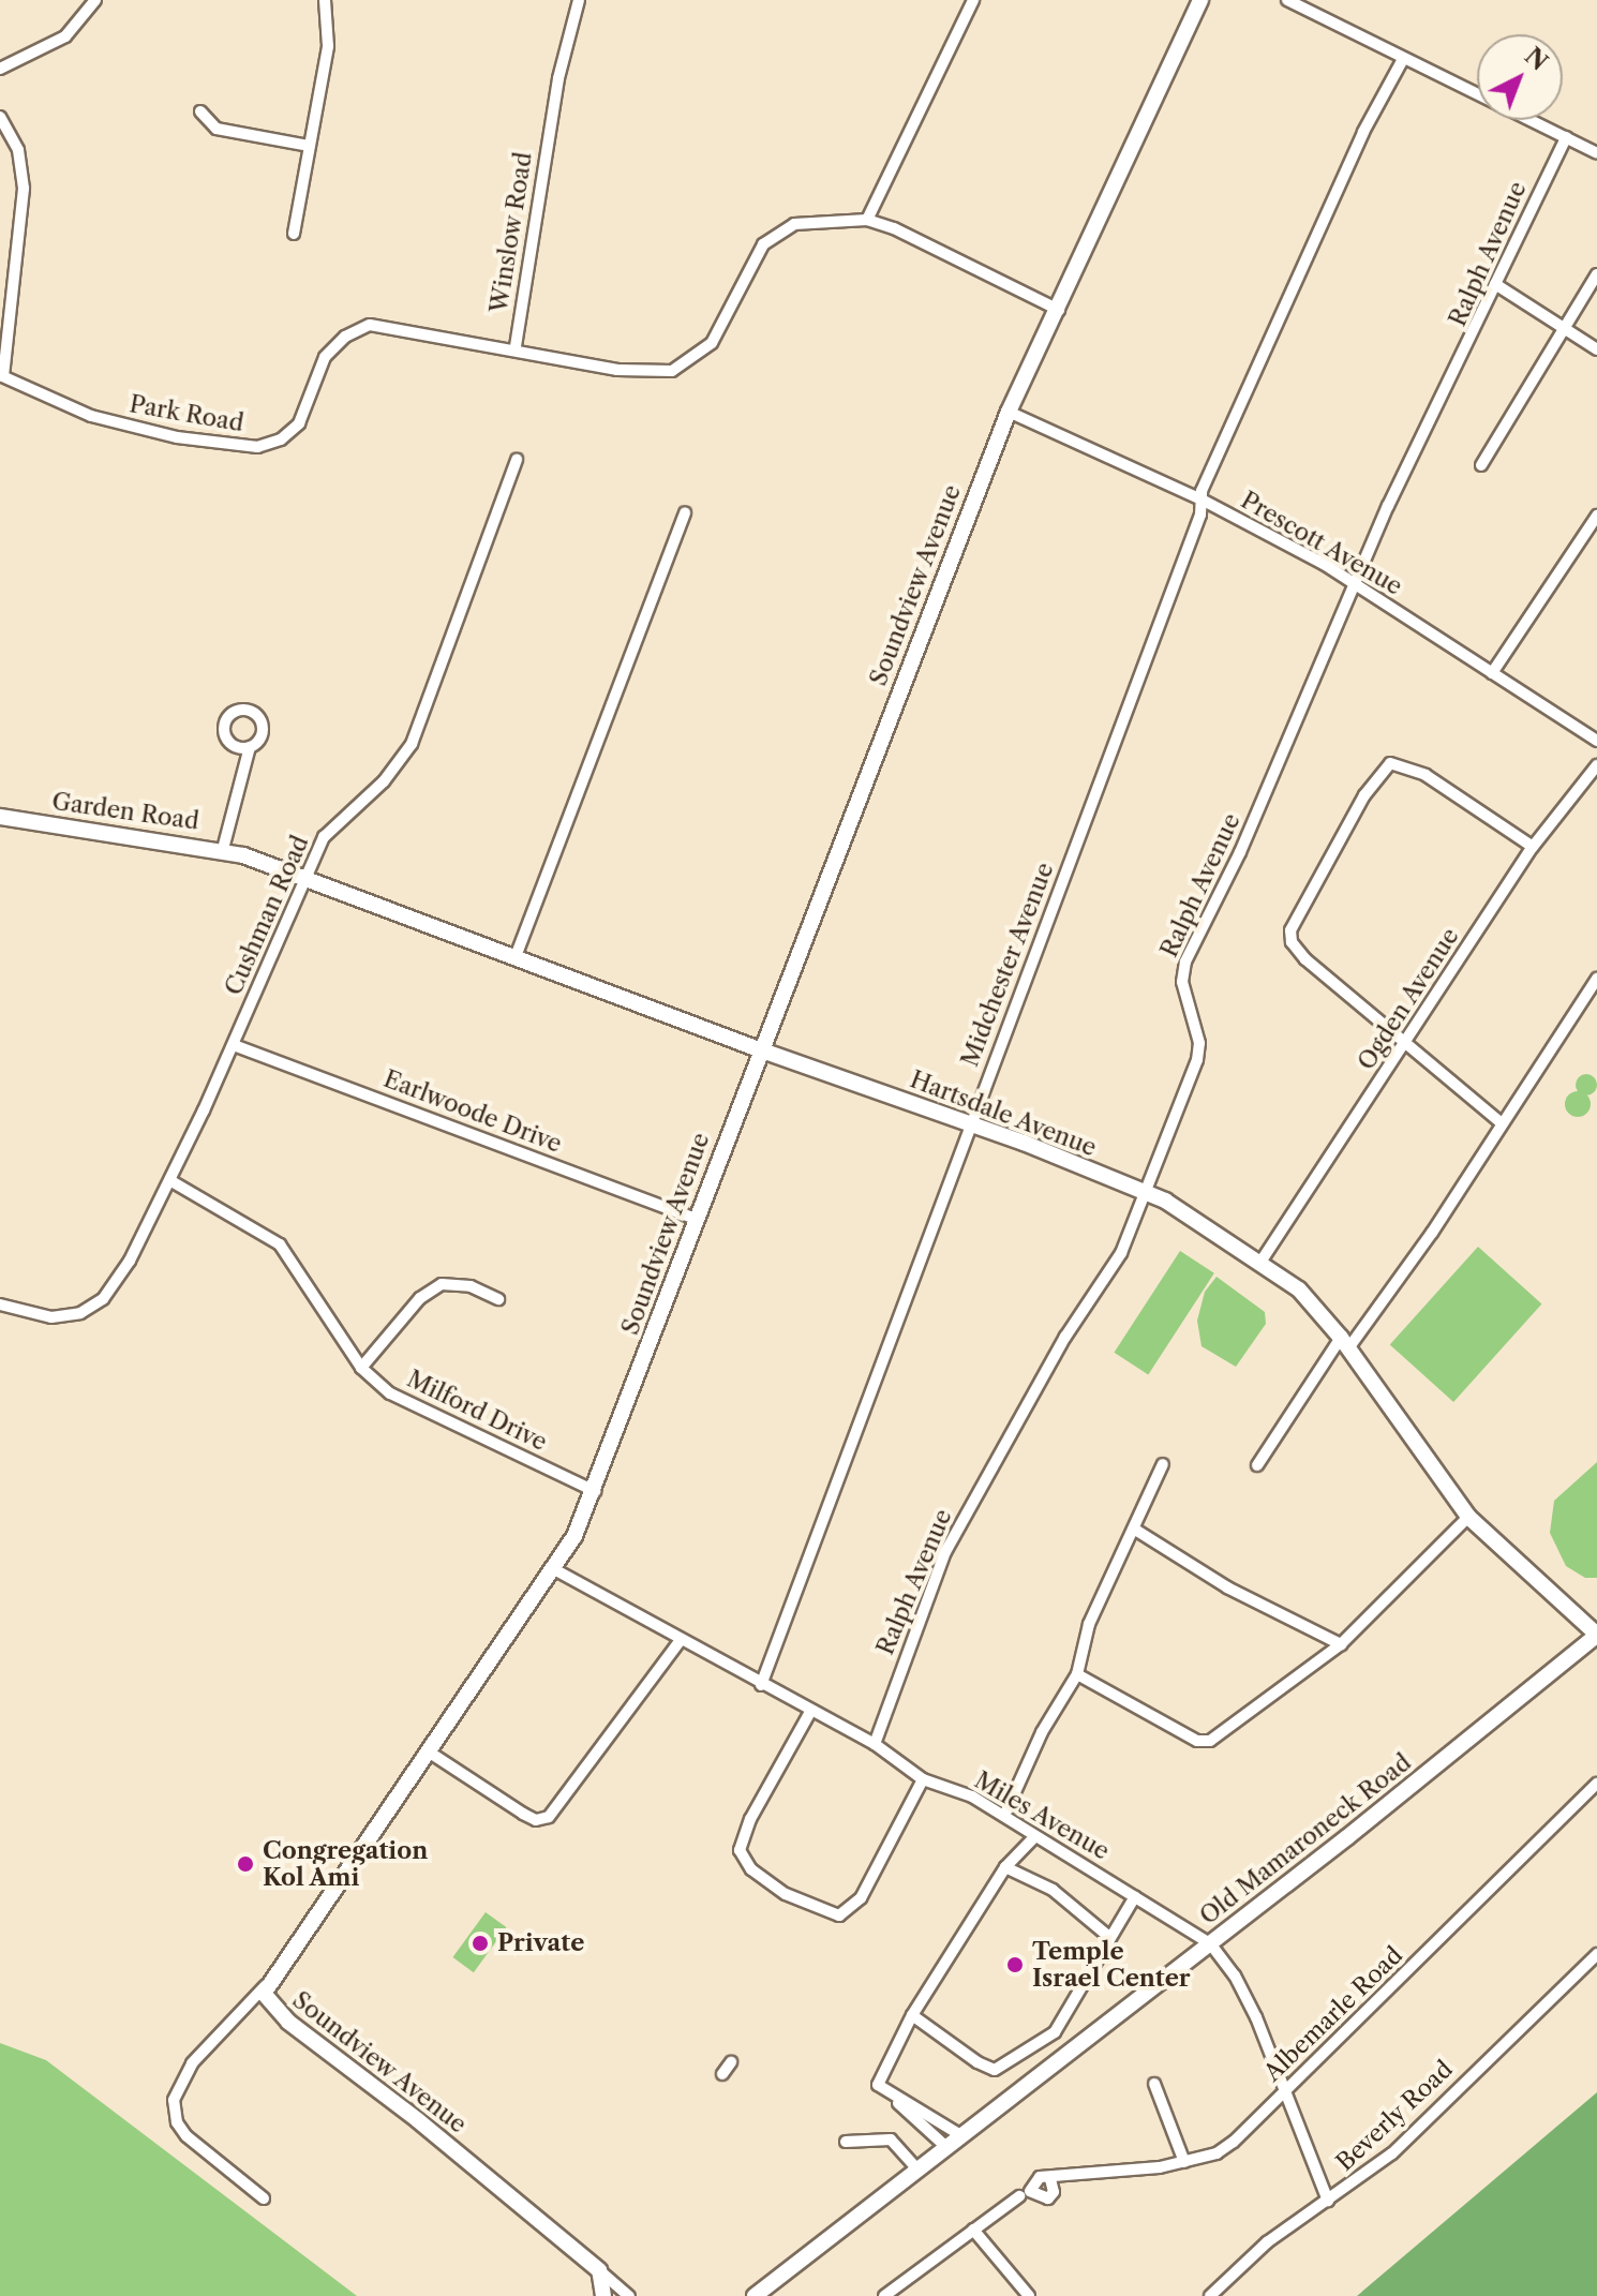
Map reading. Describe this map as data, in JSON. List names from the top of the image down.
{
  "streets": {
    "street": [
      "Winslow Road",
      "Ralph Avenue",
      "Park Road",
      "Prescott Avenue",
      "Soundview Avenue",
      "Garden Road",
      "Cushman Road",
      "Midchester Avenue",
      "Ogden Avenue",
      "Earlwoode Drive",
      "Hartsdale Avenue",
      "Milford Drive",
      "Miles Avenue",
      "Old Mamaroneck Road",
      "Albemarle Road",
      "Beverly Road"
    ]
  },
  "crossings": [
    ["Winslow Road", "Park Road"],
    ["Winslow Road", "Soundview Avenue"],
    ["Ralph Avenue", "Prescott Avenue"],
    ["Ralph Avenue", "Hartsdale Avenue"],
    ["Ralph Avenue", "Miles Avenue"],
    ["Prescott Avenue", "Soundview Avenue"],
    ["Prescott Avenue", "Midchester Avenue"],
    ["Soundview Avenue", "Earlwoode Drive"],
    ["Soundview Avenue", "Hartsdale Avenue"],
    ["Soundview Avenue", "Milford Drive"],
    ["Soundview Avenue", "Miles Avenue"],
    ["Garden Road", "Hartsdale Avenue"],
    ["Cushman Road", "Earlwoode Drive"],
    ["Cushman Road", "Hartsdale Avenue"],
    ["Cushman Road", "Milford Drive"],
    ["Midchester Avenue", "Hartsdale Avenue"],
    ["Midchester Avenue", "Miles Avenue"],
    ["Ogden Avenue", "Hartsdale Avenue"],
    ["Hartsdale Avenue", "Old Mamaroneck Road"],
    ["Miles Avenue", "Old Mamaroneck Road"],
    ["Miles Avenue", "Albemarle Road"],
    ["Miles Avenue", "Beverly Road"]
  ],
  "places": ["Congregation Kol Ami", "Private", "Temple Israel Center"],
  "north": "top right"
}
